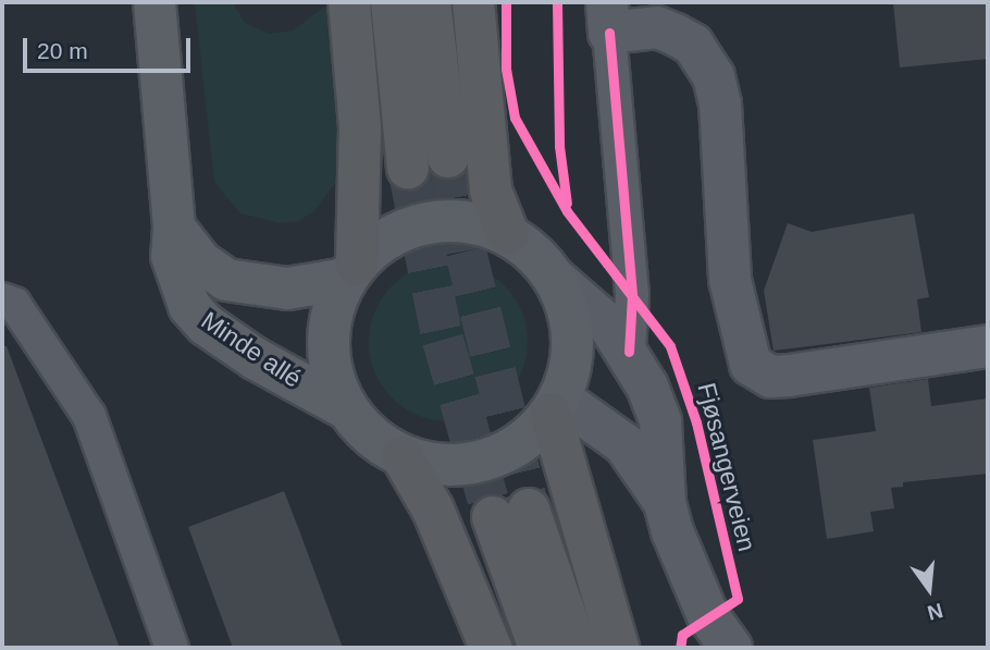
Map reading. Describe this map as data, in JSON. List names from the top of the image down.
{
  "streets": {
    "main road": ["Minde allé"],
    "street": ["Fjøsangerveien"]
  },
  "scale_bar": "20 m",
  "north": "bottom"
}
